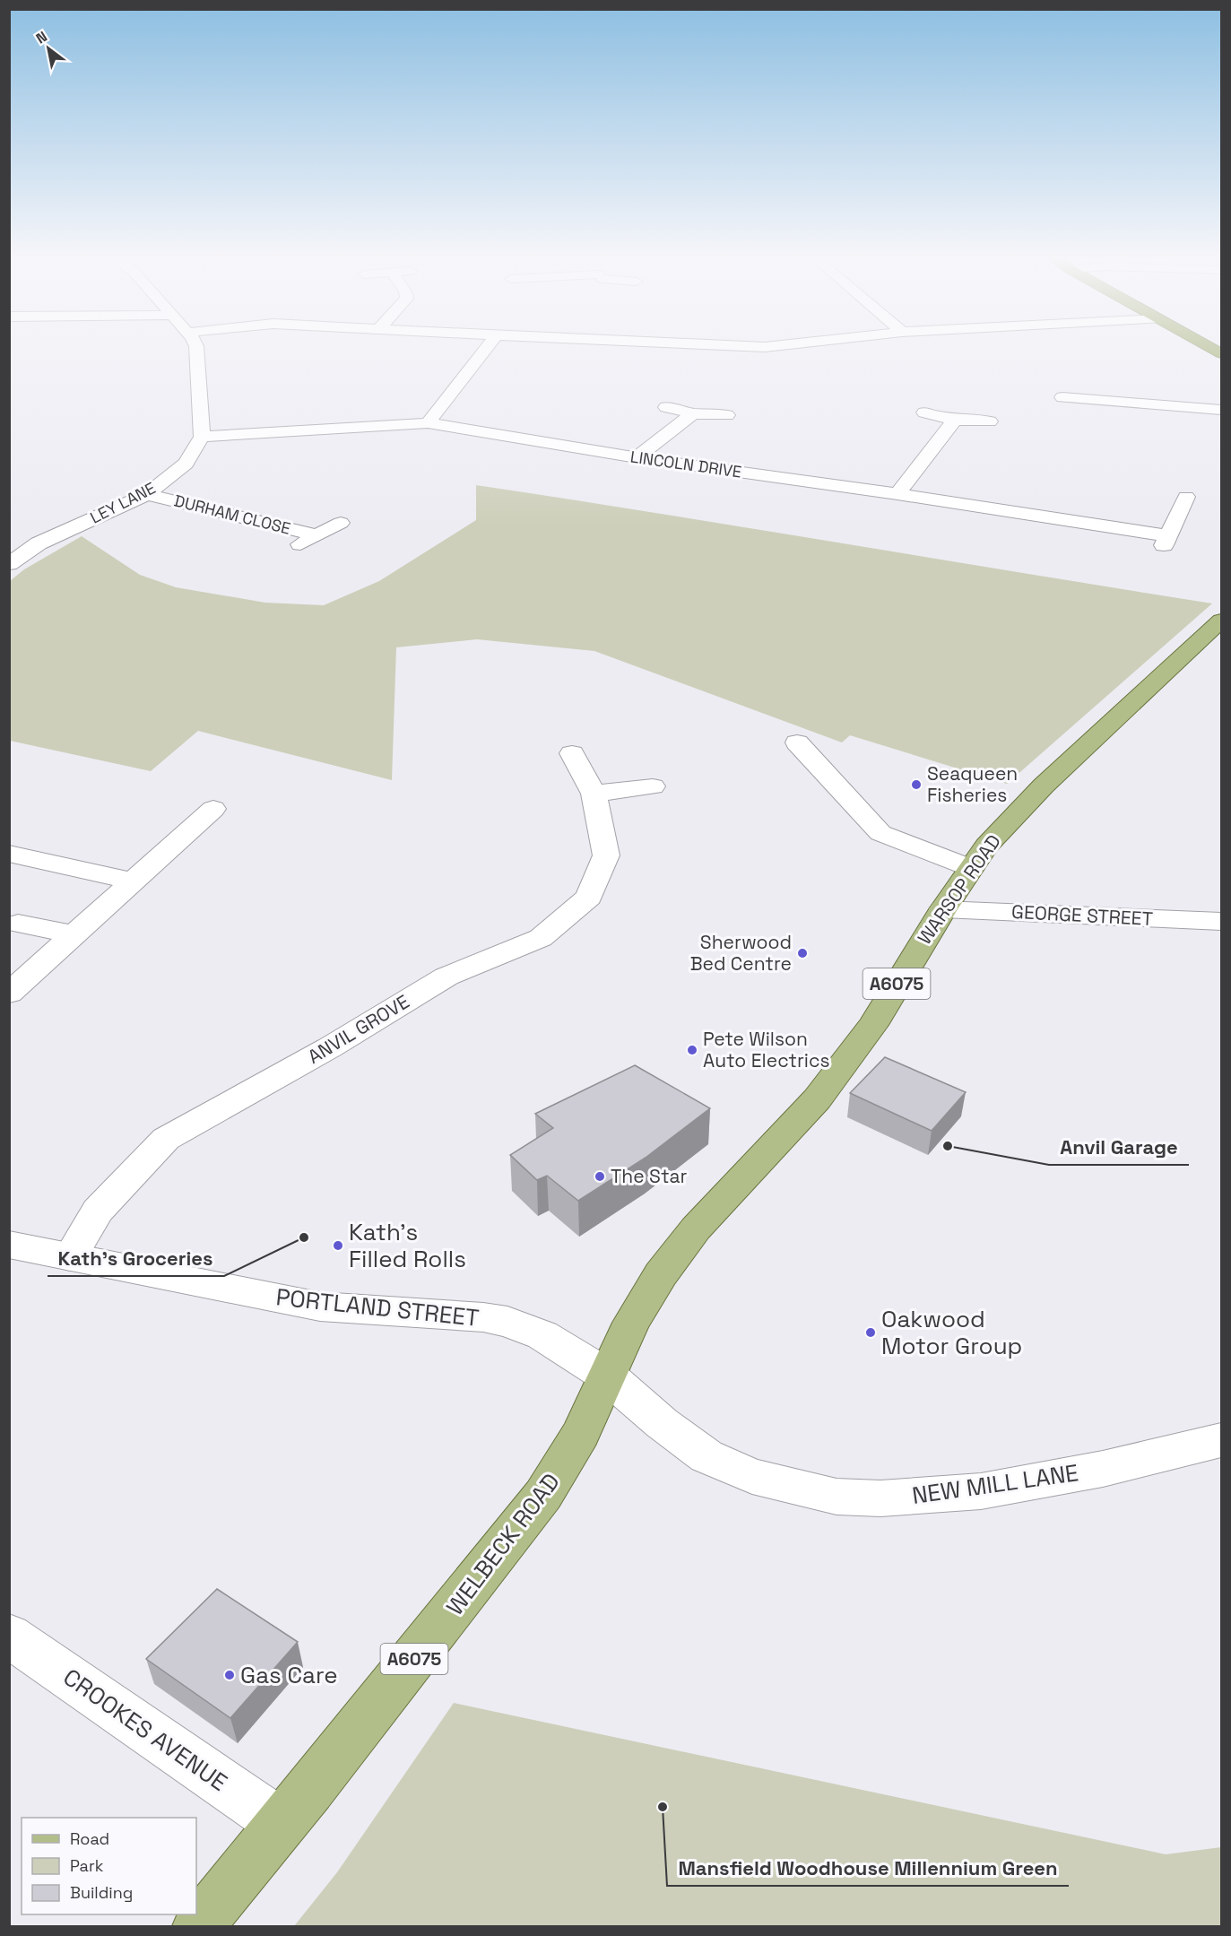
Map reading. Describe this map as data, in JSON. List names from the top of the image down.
{
  "streets": {
    "main road": ["WARSOP ROAD", "A6075", "WELBECK ROAD"],
    "street": [
      "LINCOLN DRIVE",
      "LEY LANE",
      "DURHAM CLOSE",
      "GEORGE STREET",
      "ANVIL GROVE",
      "PORTLAND STREET",
      "NEW MILL LANE",
      "CROOKES AVENUE"
    ]
  },
  "crossings": [
    ["LINCOLN DRIVE", "LEY LANE"],
    ["LEY LANE", "DURHAM CLOSE"],
    ["WARSOP ROAD", "GEORGE STREET"],
    ["WARSOP ROAD", "PORTLAND STREET"],
    ["WARSOP ROAD", "NEW MILL LANE"],
    ["WARSOP ROAD", "WELBECK ROAD"],
    ["ANVIL GROVE", "PORTLAND STREET"],
    ["PORTLAND STREET", "NEW MILL LANE"],
    ["PORTLAND STREET", "WELBECK ROAD"],
    ["NEW MILL LANE", "WELBECK ROAD"],
    ["WELBECK ROAD", "CROOKES AVENUE"]
  ],
  "places": [
    "Seaqueen Fisheries",
    "Sherwood Bed Centre",
    "Pete Wilson Auto Electrics",
    "Anvil Garage",
    "The Star",
    "Kath's Groceries",
    "Kath's Filled Rolls",
    "Oakwood Motor Group",
    "Gas Care",
    "Mansfield Woodhouse Millennium Green"
  ],
  "legend": ["Road", "Park", "Building"],
  "north": "top left"
}
